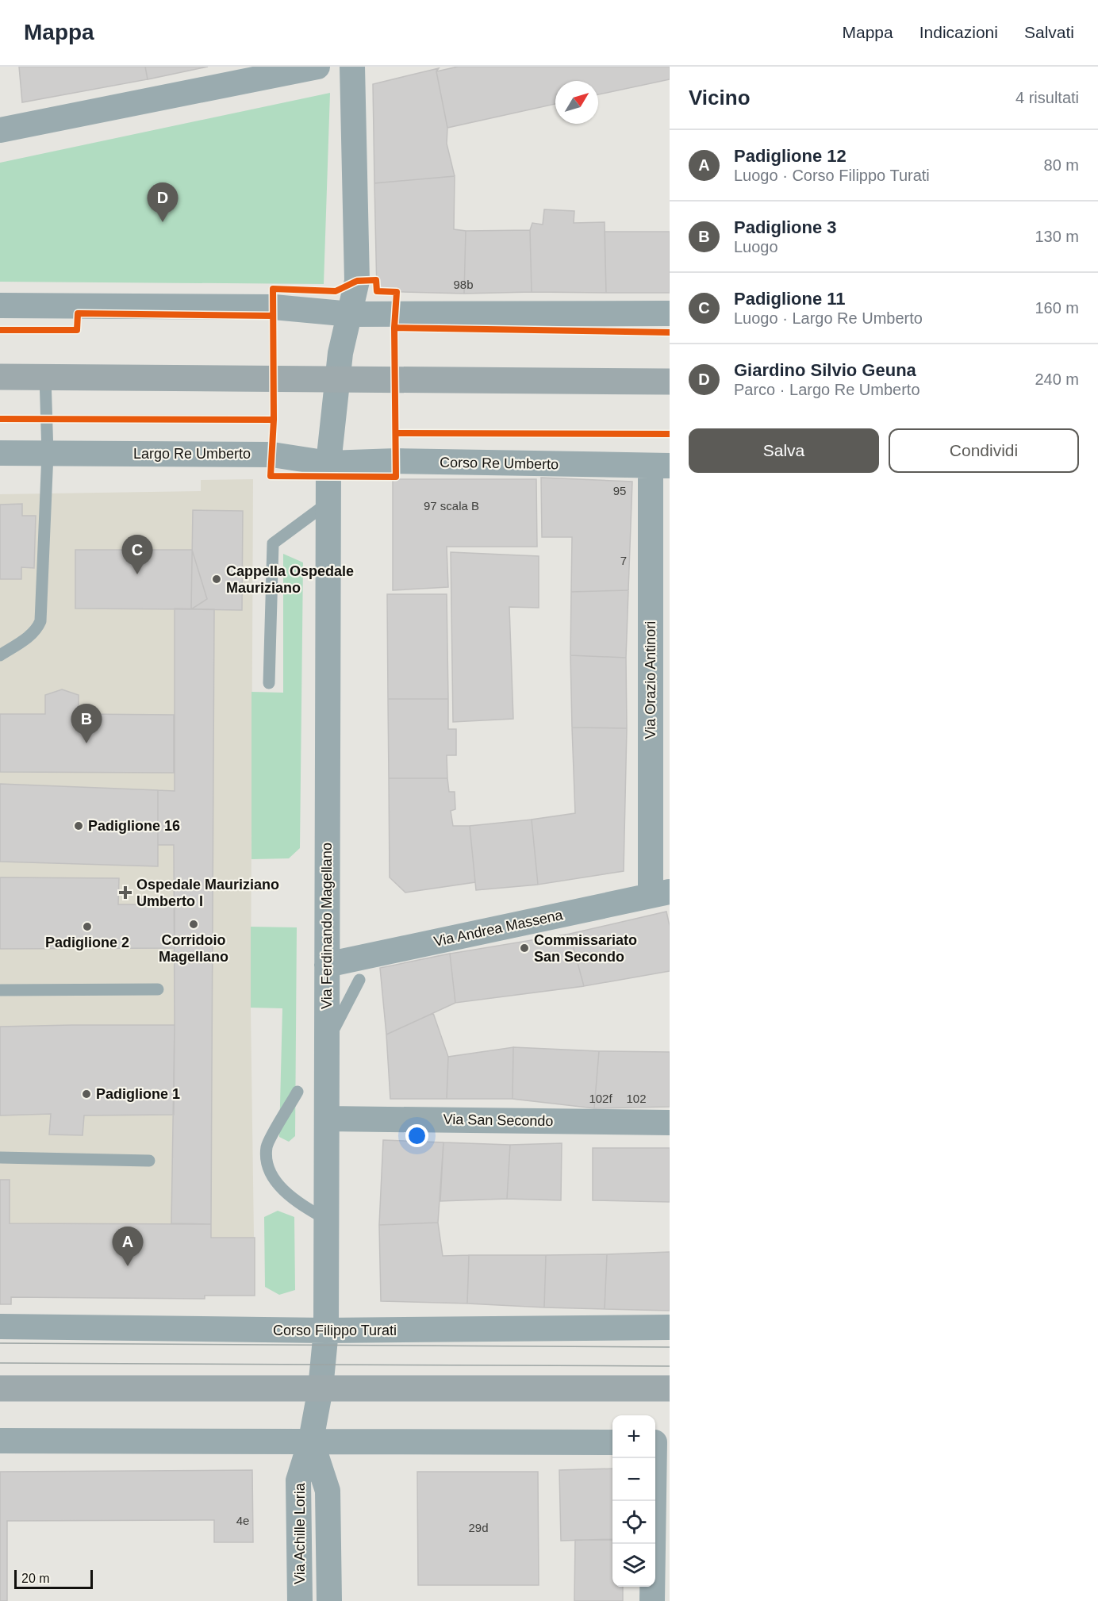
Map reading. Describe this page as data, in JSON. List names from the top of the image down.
{
  "streets": {
    "street": [
      "Largo Re Umberto",
      "Corso Re Umberto",
      "Via Orazio Antinori",
      "Via Ferdinando Magellano",
      "Via Andrea Massena",
      "Via San Secondo",
      "Corso Filippo Turati",
      "Via Achille Loria"
    ]
  },
  "crossings": [
    ["Largo Re Umberto", "Corso Re Umberto"],
    ["Largo Re Umberto", "Via Ferdinando Magellano"],
    ["Corso Re Umberto", "Via Orazio Antinori"],
    ["Corso Re Umberto", "Via Ferdinando Magellano"],
    ["Via Orazio Antinori", "Via Andrea Massena"],
    ["Via Ferdinando Magellano", "Via Andrea Massena"],
    ["Via Ferdinando Magellano", "Via San Secondo"],
    ["Via Ferdinando Magellano", "Corso Filippo Turati"],
    ["Via Ferdinando Magellano", "Via Achille Loria"]
  ],
  "places": {
    "other": [
      "Cappella Ospedale Mauriziano",
      "Padiglione 16",
      "Corridoio Magellano",
      "Padiglione 2",
      "Commissariato San Secondo",
      "Padiglione 1"
    ],
    "health": ["Ospedale Mauriziano Umberto I"]
  },
  "house_numbers": [
    "98b",
    "95",
    "97 scala B",
    "7",
    "102f",
    "102",
    "4e",
    "29d"
  ],
  "scale_bar": "20 m",
  "north": "top right",
  "page": {
    "header": "Mappa",
    "nav": ["Mappa", "Indicazioni", "Salvati"],
    "heading": ["Vicino", "4 risultati"],
    "list": [
      {
        "mark": "A",
        "name": "Padiglione 12",
        "note": "Luogo · Corso Filippo Turati",
        "value": "80 m"
      },
      {
        "mark": "B",
        "name": "Padiglione 3",
        "note": "Luogo",
        "value": "130 m"
      },
      {
        "mark": "C",
        "name": "Padiglione 11",
        "note": "Luogo · Largo Re Umberto",
        "value": "160 m"
      },
      {
        "mark": "D",
        "name": "Giardino Silvio Geuna",
        "note": "Parco · Largo Re Umberto",
        "value": "240 m"
      }
    ],
    "pins": [
      "D",
      "C",
      "B",
      "A"
    ],
    "buttons": ["Salva", "Condividi"],
    "map_buttons": ["+", "−"],
    "scale": "20 m"
  }
}
